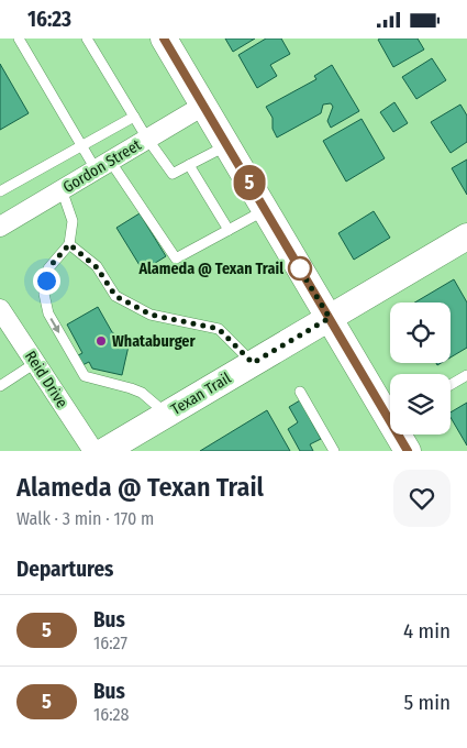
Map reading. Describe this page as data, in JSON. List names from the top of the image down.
{
  "streets": {
    "main road": ["Texan Trail"],
    "street": ["Gordon Street", "Reid Drive"]
  },
  "places": ["Alameda @ Texan Trail", "Whataburger"],
  "lines": ["bus line 5"],
  "page": {
    "status": "16:23",
    "on_map": "5",
    "heading": [
      ["Alameda @ Texan Trail", "Walk · 3 min · 170 m"],
      "Departures"
    ],
    "list": [
      {
        "mark": "5",
        "name": "Bus",
        "note": "16:27",
        "value": "4 min"
      },
      {
        "mark": "5",
        "name": "Bus",
        "note": "16:28",
        "value": "5 min"
      }
    ]
  }
}
